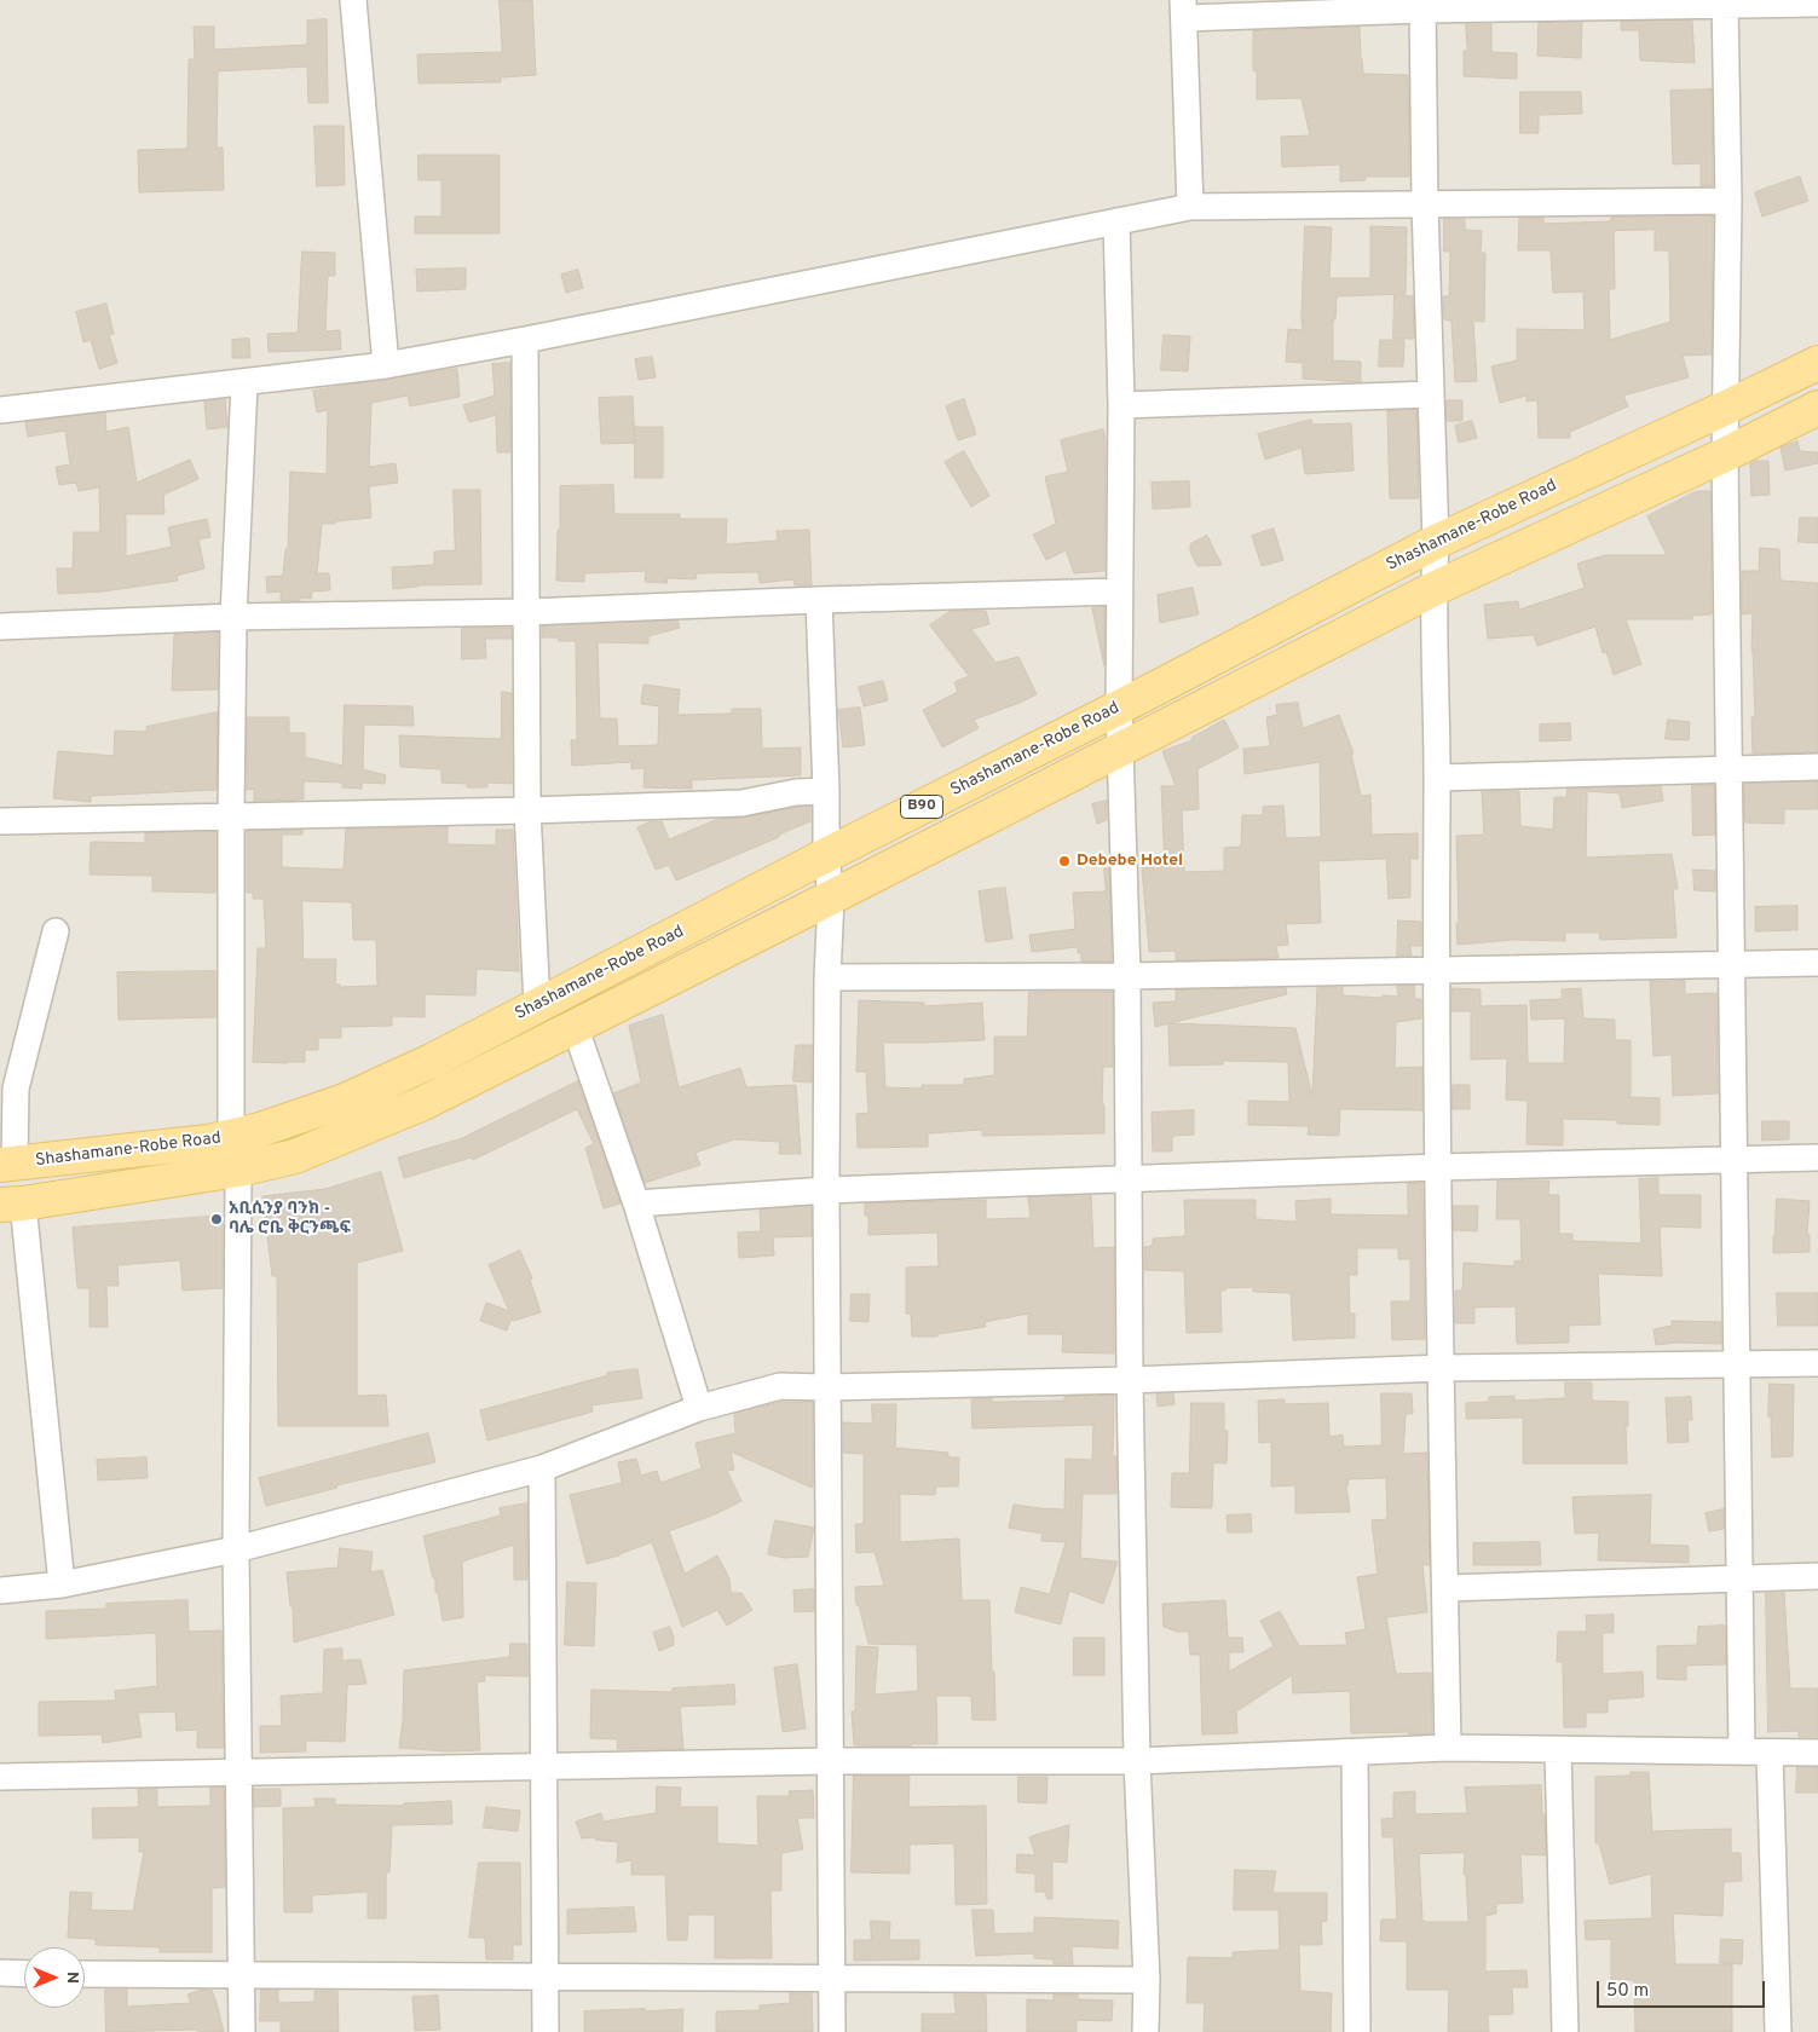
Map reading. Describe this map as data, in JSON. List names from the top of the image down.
{
  "streets": {
    "main road": ["Shashamane-Robe Road", "B90"]
  },
  "places": ["Debebe Hotel", "አቢሲንያ ባንክ - ባሌ ሮቤ ቅርንጫፍ"],
  "scale_bar": "50 m",
  "north": "right"
}
